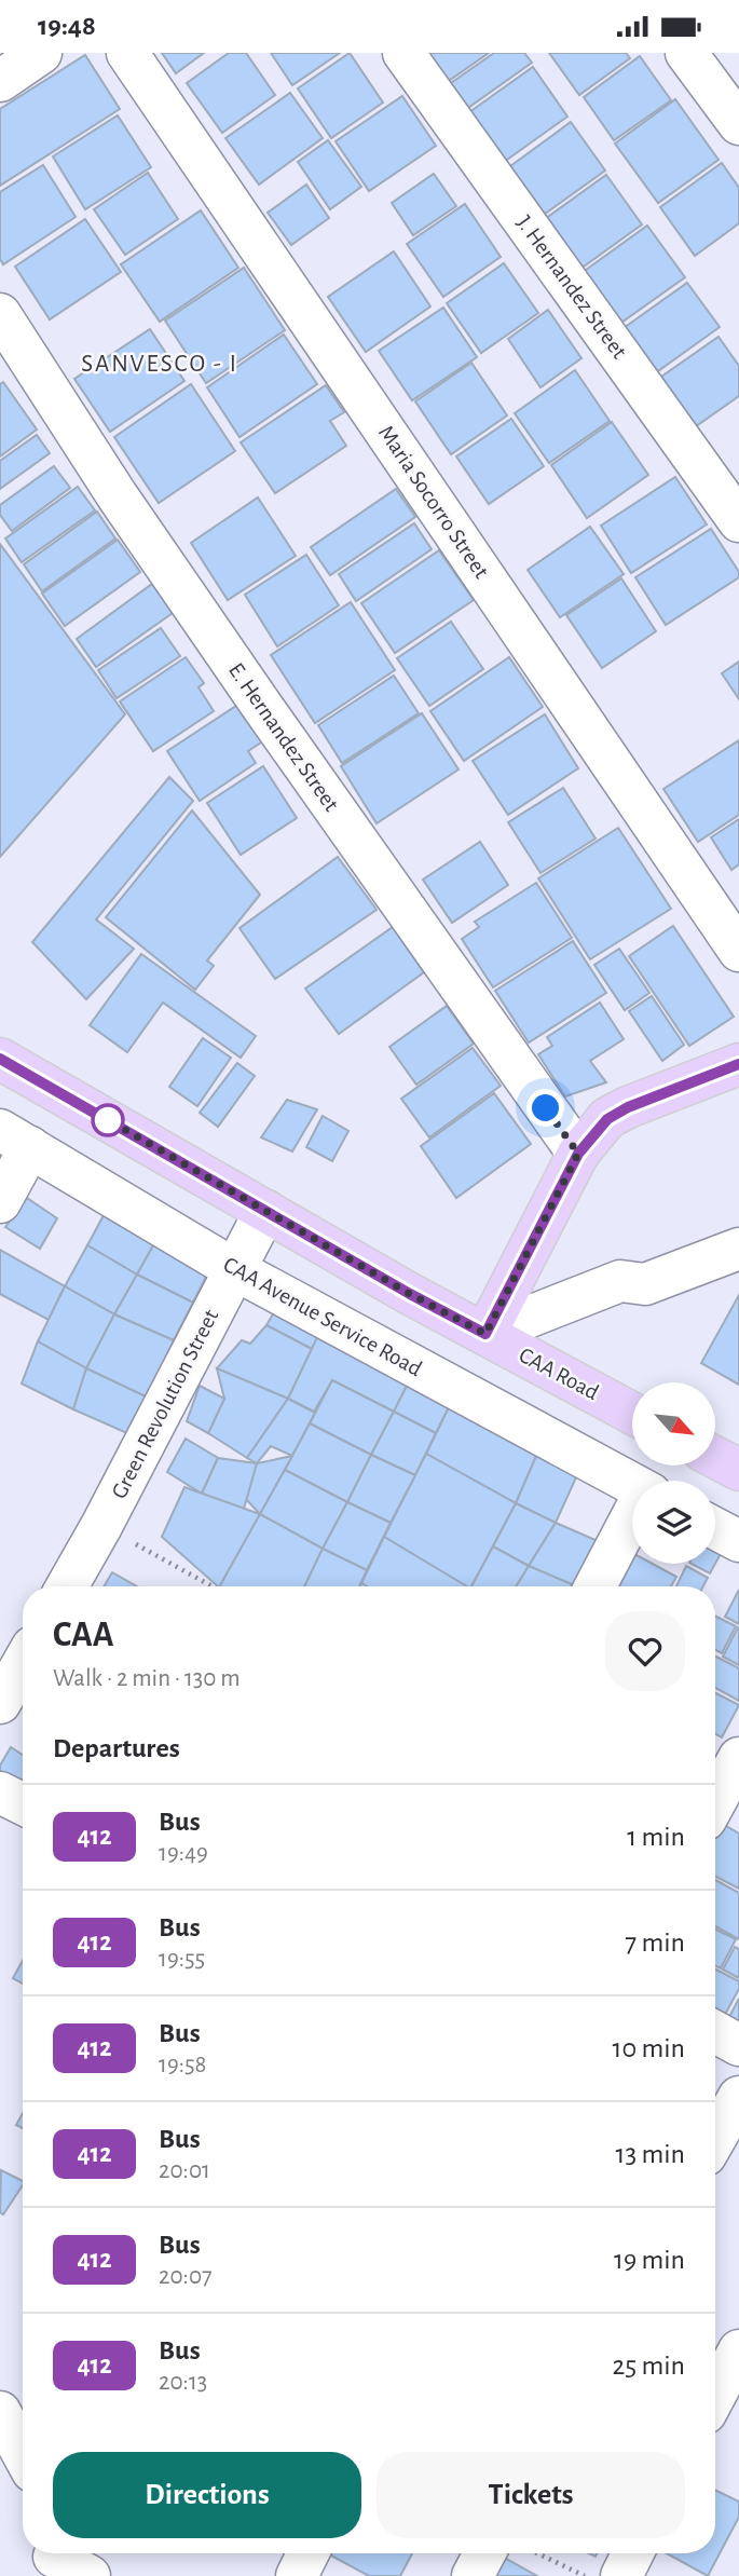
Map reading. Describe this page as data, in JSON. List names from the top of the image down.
{
  "streets": {
    "main road": ["CAA Road"],
    "street": [
      "J. Hernandez Street",
      "Maria Socorro Street",
      "E. Hernandez Street",
      "CAA Avenue Service Road",
      "Green Revolution Street"
    ]
  },
  "crossings": [
    ["CAA Avenue Service Road", "Green Revolution Street"],
    ["CAA Road", "Green Revolution Street"]
  ],
  "districts": ["SANVESCO - I"],
  "lines": ["bus line 412"],
  "north": "bottom right",
  "page": {
    "status": "19:48",
    "heading": [
      ["CAA", "Walk · 2 min · 130 m"],
      "Departures"
    ],
    "list": [
      {
        "mark": "412",
        "name": "Bus",
        "note": "19:49",
        "value": "1 min"
      },
      {
        "mark": "412",
        "name": "Bus",
        "note": "19:55",
        "value": "7 min"
      },
      {
        "mark": "412",
        "name": "Bus",
        "note": "19:58",
        "value": "10 min"
      },
      {
        "mark": "412",
        "name": "Bus",
        "note": "20:01",
        "value": "13 min"
      },
      {
        "mark": "412",
        "name": "Bus",
        "note": "20:07",
        "value": "19 min"
      },
      {
        "mark": "412",
        "name": "Bus",
        "note": "20:13",
        "value": "25 min"
      }
    ],
    "buttons": ["Directions", "Tickets"]
  }
}
